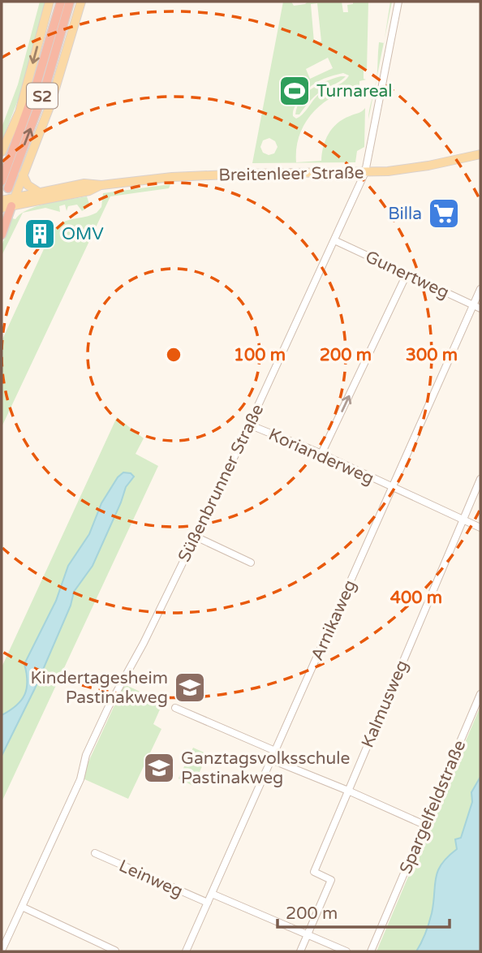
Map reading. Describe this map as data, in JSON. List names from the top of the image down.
{
  "streets": {
    "highway": ["S2"],
    "main road": ["Breitenleer Straße"],
    "street": [
      "Gunertweg",
      "Korianderweg",
      "Süßenbrunner Straße",
      "Arnikaweg",
      "Kalmusweg",
      "Spargelfeldstraße",
      "Leinweg"
    ]
  },
  "crossings": [
    ["Breitenleer Straße", "Süßenbrunner Straße"],
    ["Gunertweg", "Süßenbrunner Straße"],
    ["Gunertweg", "Arnikaweg"],
    ["Korianderweg", "Süßenbrunner Straße"],
    ["Korianderweg", "Arnikaweg"],
    ["Korianderweg", "Kalmusweg"],
    ["Arnikaweg", "Leinweg"]
  ],
  "places": {
    "sports": ["Turnareal"],
    "supermarket": ["Billa"],
    "building": ["OMV"],
    "school or university": ["Kindertagesheim Pastinakweg", "Ganztagsvolksschule Pastinakweg"]
  },
  "scale_bar": "200 m",
  "rings": [
    "100 m",
    "200 m",
    "300 m",
    "400 m"
  ]
}
